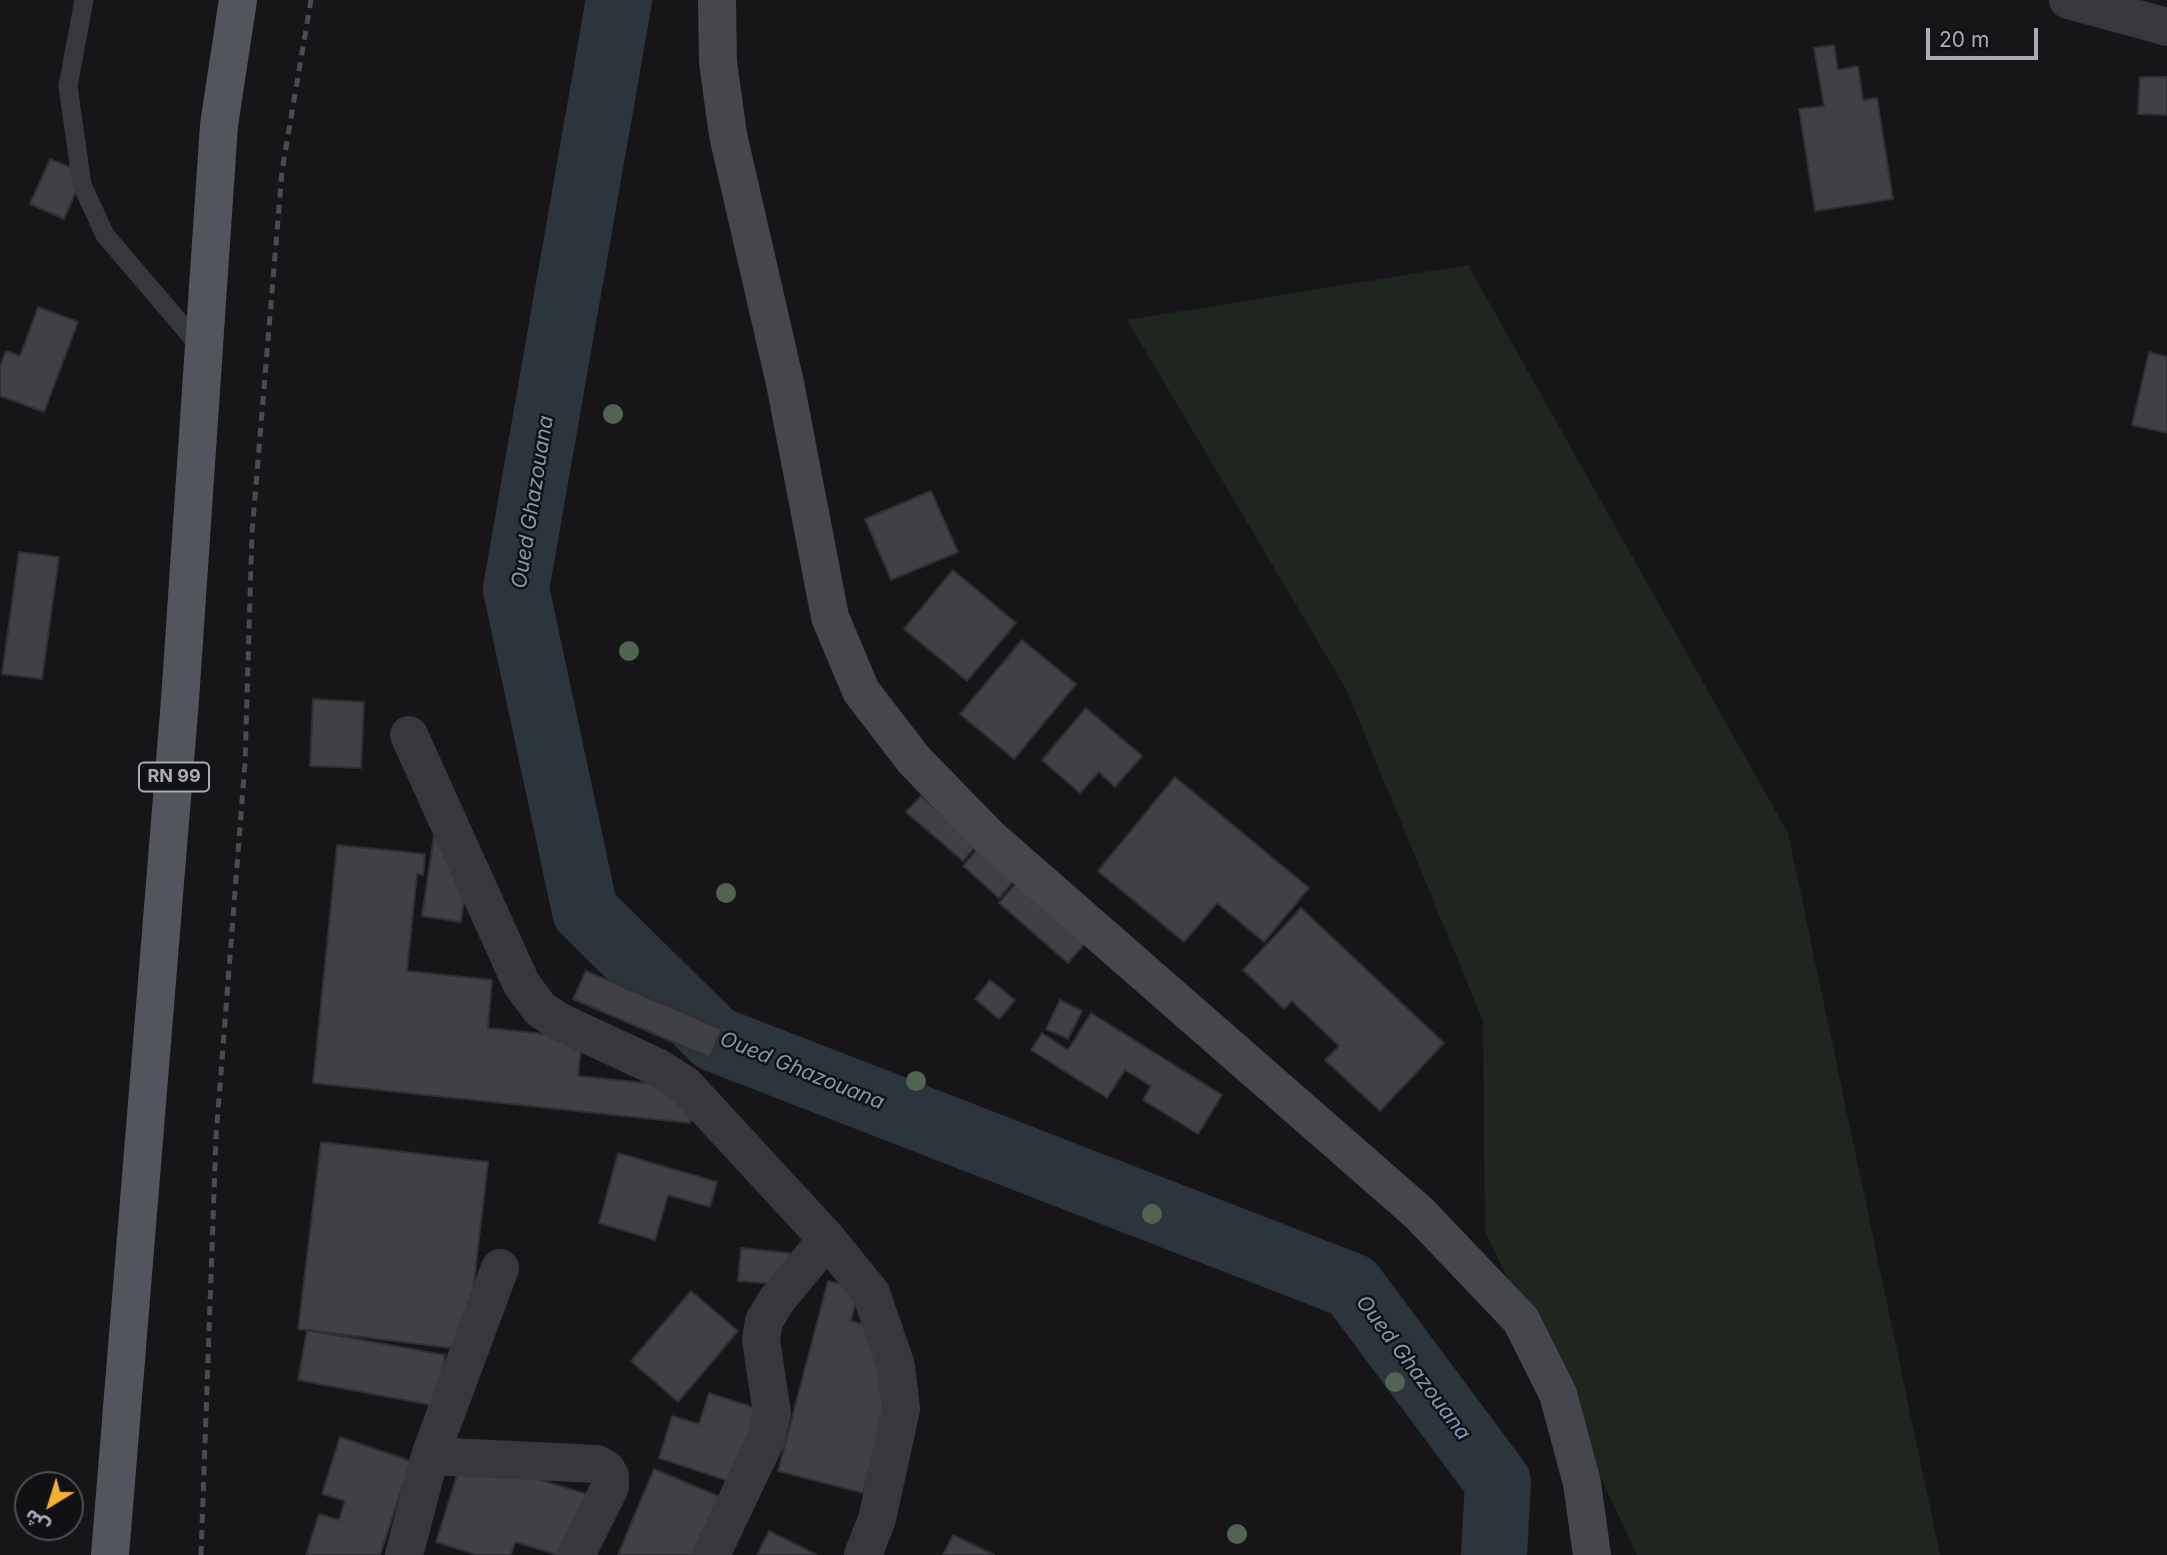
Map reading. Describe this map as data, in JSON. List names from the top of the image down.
{
  "streets": {
    "main road": ["RN 99"]
  },
  "water": ["Oued Ghazouana"],
  "scale_bar": "20 m",
  "north": "bottom left"
}
